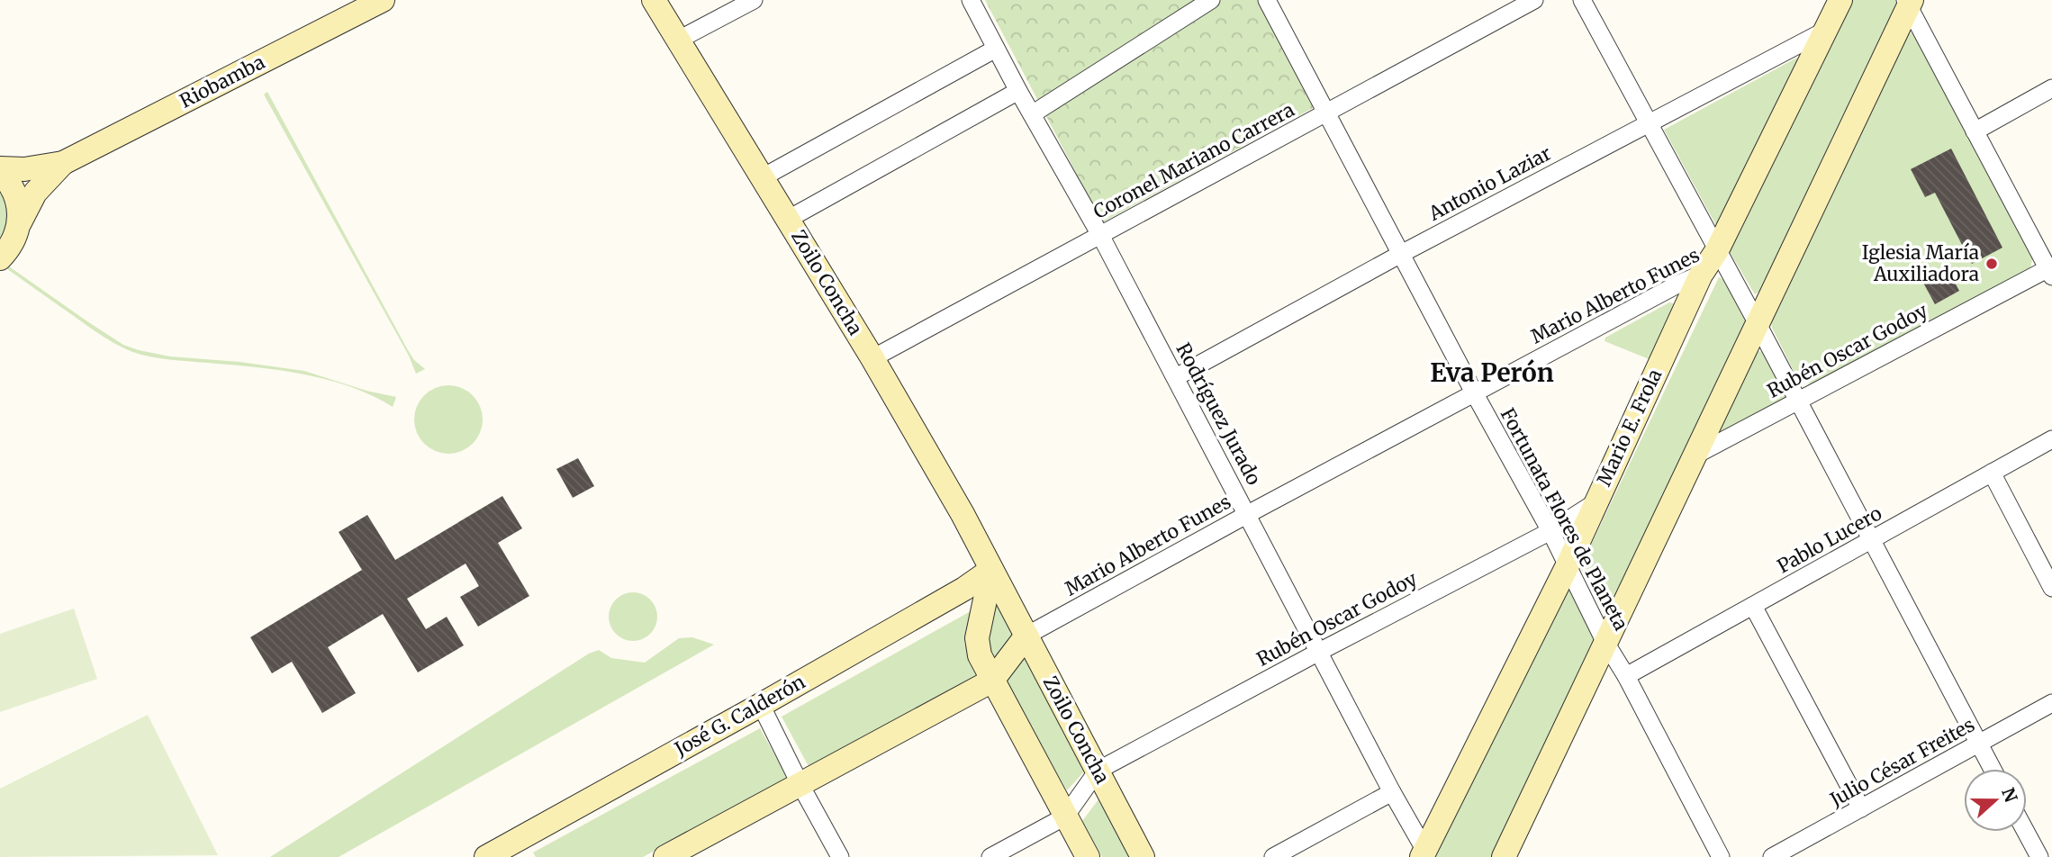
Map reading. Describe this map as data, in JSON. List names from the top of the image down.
{
  "streets": {
    "street": [
      "Riobamba",
      "Coronel Mariano Carrera",
      "Antonio Laziar",
      "Zoilo Concha",
      "Mario Alberto Funes",
      "Rubén Oscar Godoy",
      "Rodríguez Jurado",
      "Mario E. Frola",
      "Fortunata Flores de Planeta",
      "Pablo Lucero",
      "José G. Calderón",
      "Julio César Freites"
    ]
  },
  "crossings": [
    ["Coronel Mariano Carrera", "Zoilo Concha"],
    ["Coronel Mariano Carrera", "Rodríguez Jurado"],
    ["Coronel Mariano Carrera", "Fortunata Flores de Planeta"],
    ["Antonio Laziar", "Rodríguez Jurado"],
    ["Antonio Laziar", "Mario E. Frola"],
    ["Antonio Laziar", "Fortunata Flores de Planeta"],
    ["Zoilo Concha", "Mario Alberto Funes"],
    ["Zoilo Concha", "Rubén Oscar Godoy"],
    ["Zoilo Concha", "José G. Calderón"],
    ["Mario Alberto Funes", "Rodríguez Jurado"],
    ["Mario Alberto Funes", "Mario E. Frola"],
    ["Mario Alberto Funes", "Fortunata Flores de Planeta"],
    ["Rubén Oscar Godoy", "Rodríguez Jurado"],
    ["Rubén Oscar Godoy", "Mario E. Frola"],
    ["Rubén Oscar Godoy", "Fortunata Flores de Planeta"],
    ["Rodríguez Jurado", "Mario E. Frola"],
    ["Mario E. Frola", "Fortunata Flores de Planeta"],
    ["Fortunata Flores de Planeta", "Pablo Lucero"]
  ],
  "districts": ["Eva Perón"],
  "places": ["Iglesia María Auxiliadora"],
  "north": "right"
}
